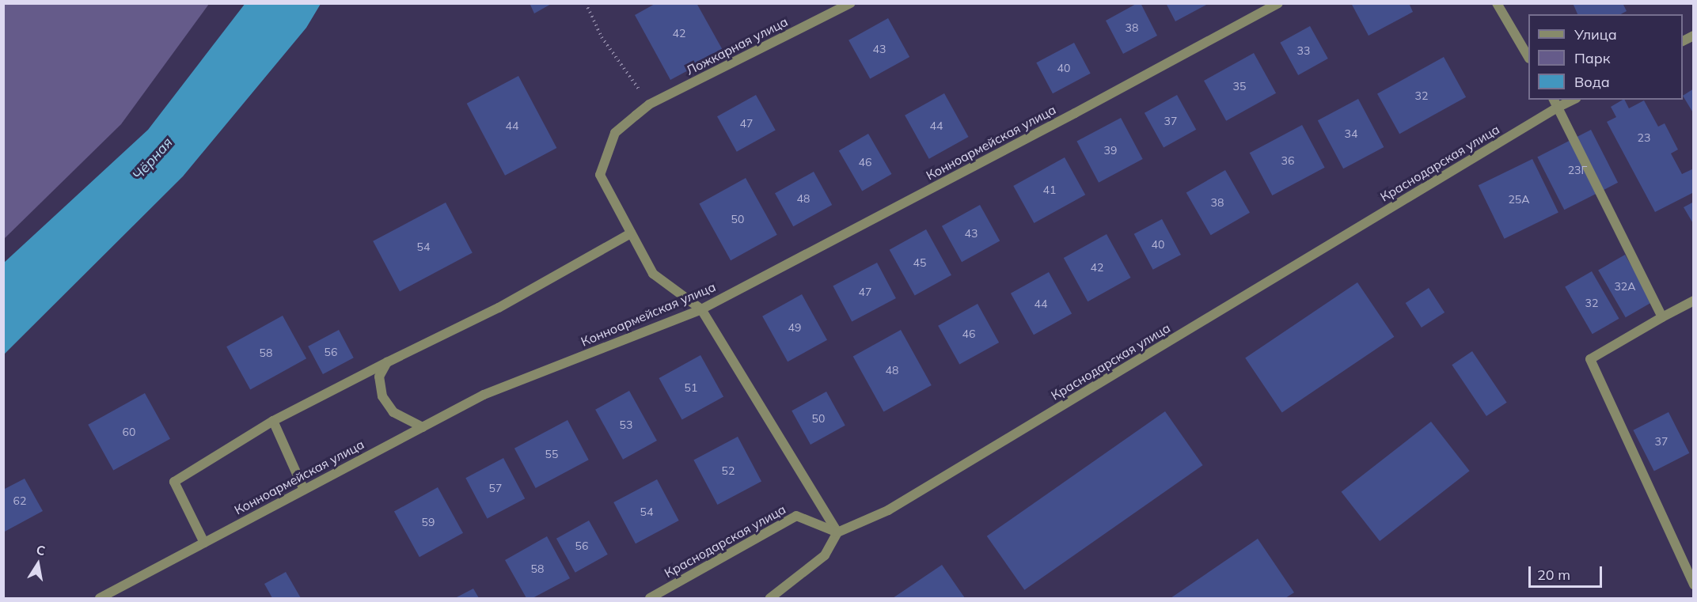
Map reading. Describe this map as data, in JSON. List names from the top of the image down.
{
  "streets": {
    "street": ["Ложкарная улица", "Конноармейская улица", "Краснодарская улица"]
  },
  "crossings": [
    ["Ложкарная улица", "Конноармейская улица"]
  ],
  "water": ["Чёрная"],
  "house_numbers": [
    "38",
    "42",
    "43",
    "33",
    "40",
    "35",
    "32",
    "37",
    "47",
    "44",
    "44",
    "34",
    "23",
    "39",
    "36",
    "46",
    "23Г",
    "41",
    "48",
    "25А",
    "38",
    "50",
    "43",
    "40",
    "54",
    "45",
    "42",
    "32А",
    "47",
    "32",
    "44",
    "49",
    "46",
    "56",
    "58",
    "48",
    "51",
    "50",
    "53",
    "60",
    "37",
    "55",
    "52",
    "57",
    "62",
    "54",
    "59",
    "56",
    "58"
  ],
  "legend": ["Улица", "Парк", "Вода"],
  "scale_bar": "20 m",
  "north": "top"
}
